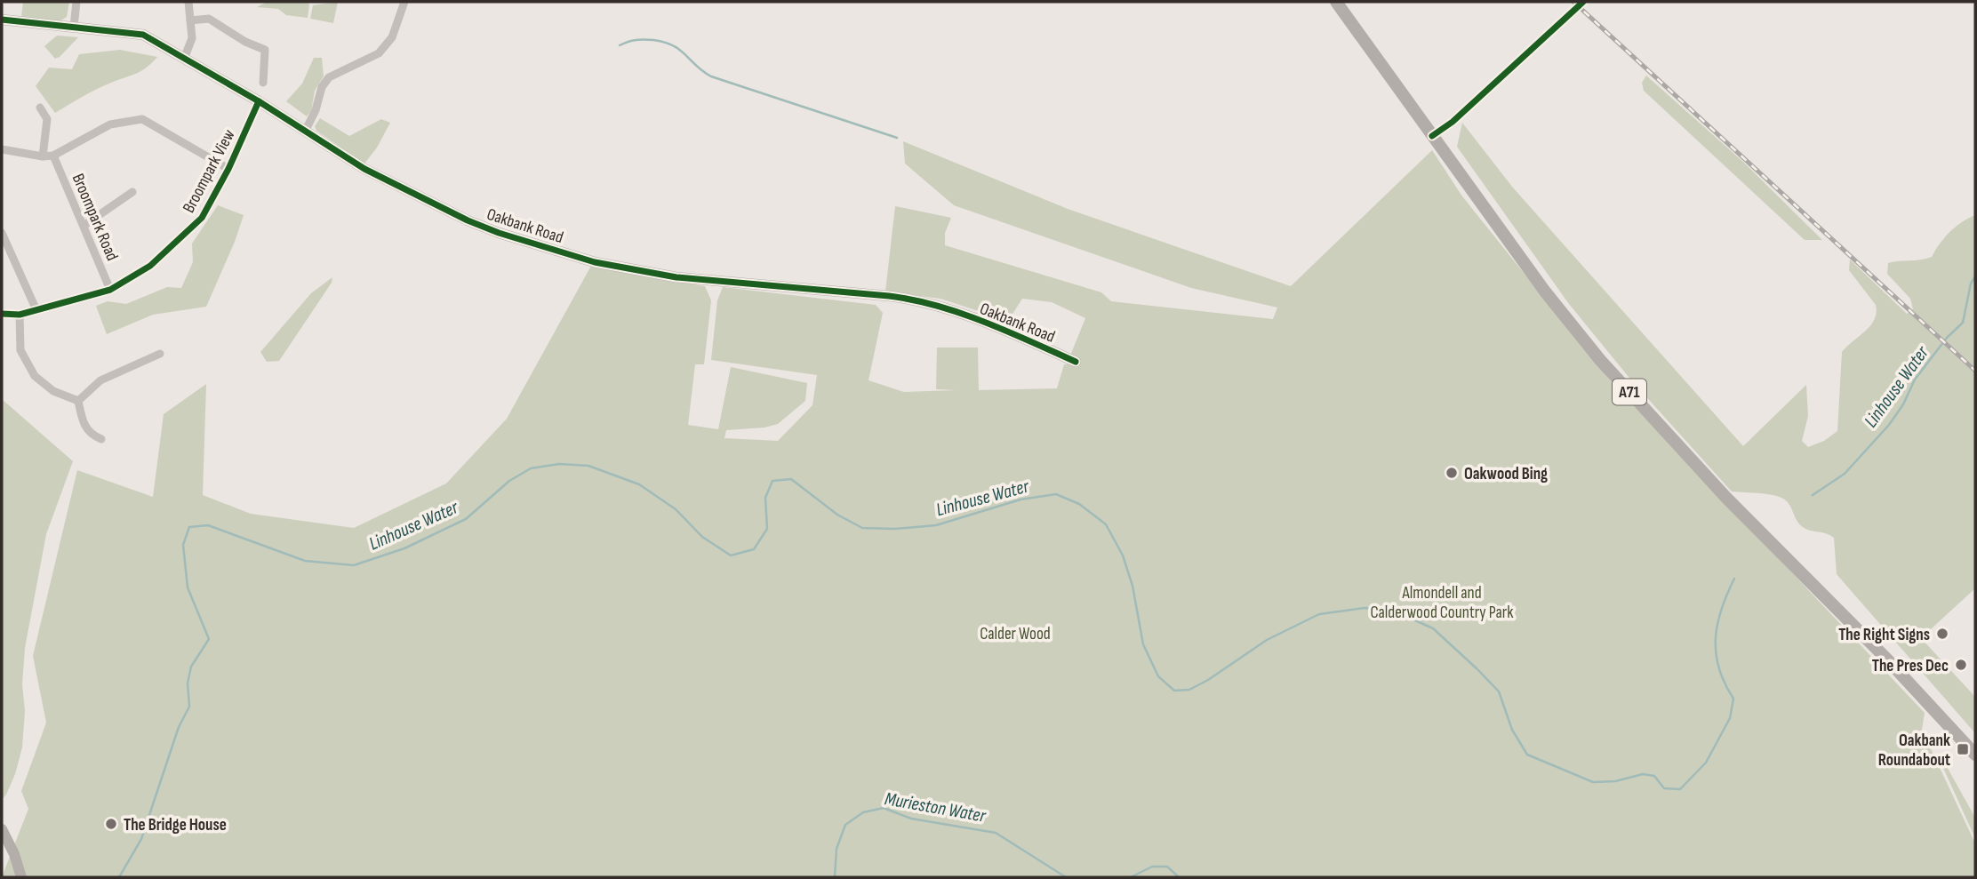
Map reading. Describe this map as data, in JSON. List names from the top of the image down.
{
  "streets": {
    "main road": ["A71"],
    "street": ["Broompark View", "Broompark Road", "Oakbank Road"]
  },
  "crossings": [
    ["Broompark View", "Broompark Road"],
    ["Broompark View", "Oakbank Road"]
  ],
  "water": ["Linhouse Water", "Murieston Water"],
  "parks": ["Almondell and Calderwood Country Park", "Calder Wood"],
  "places": {
    "other": [
      "Oakwood Bing",
      "The Right Signs",
      "The Pres Dec",
      "The Bridge House"
    ],
    "transit": ["Oakbank Roundabout"]
  }
}
